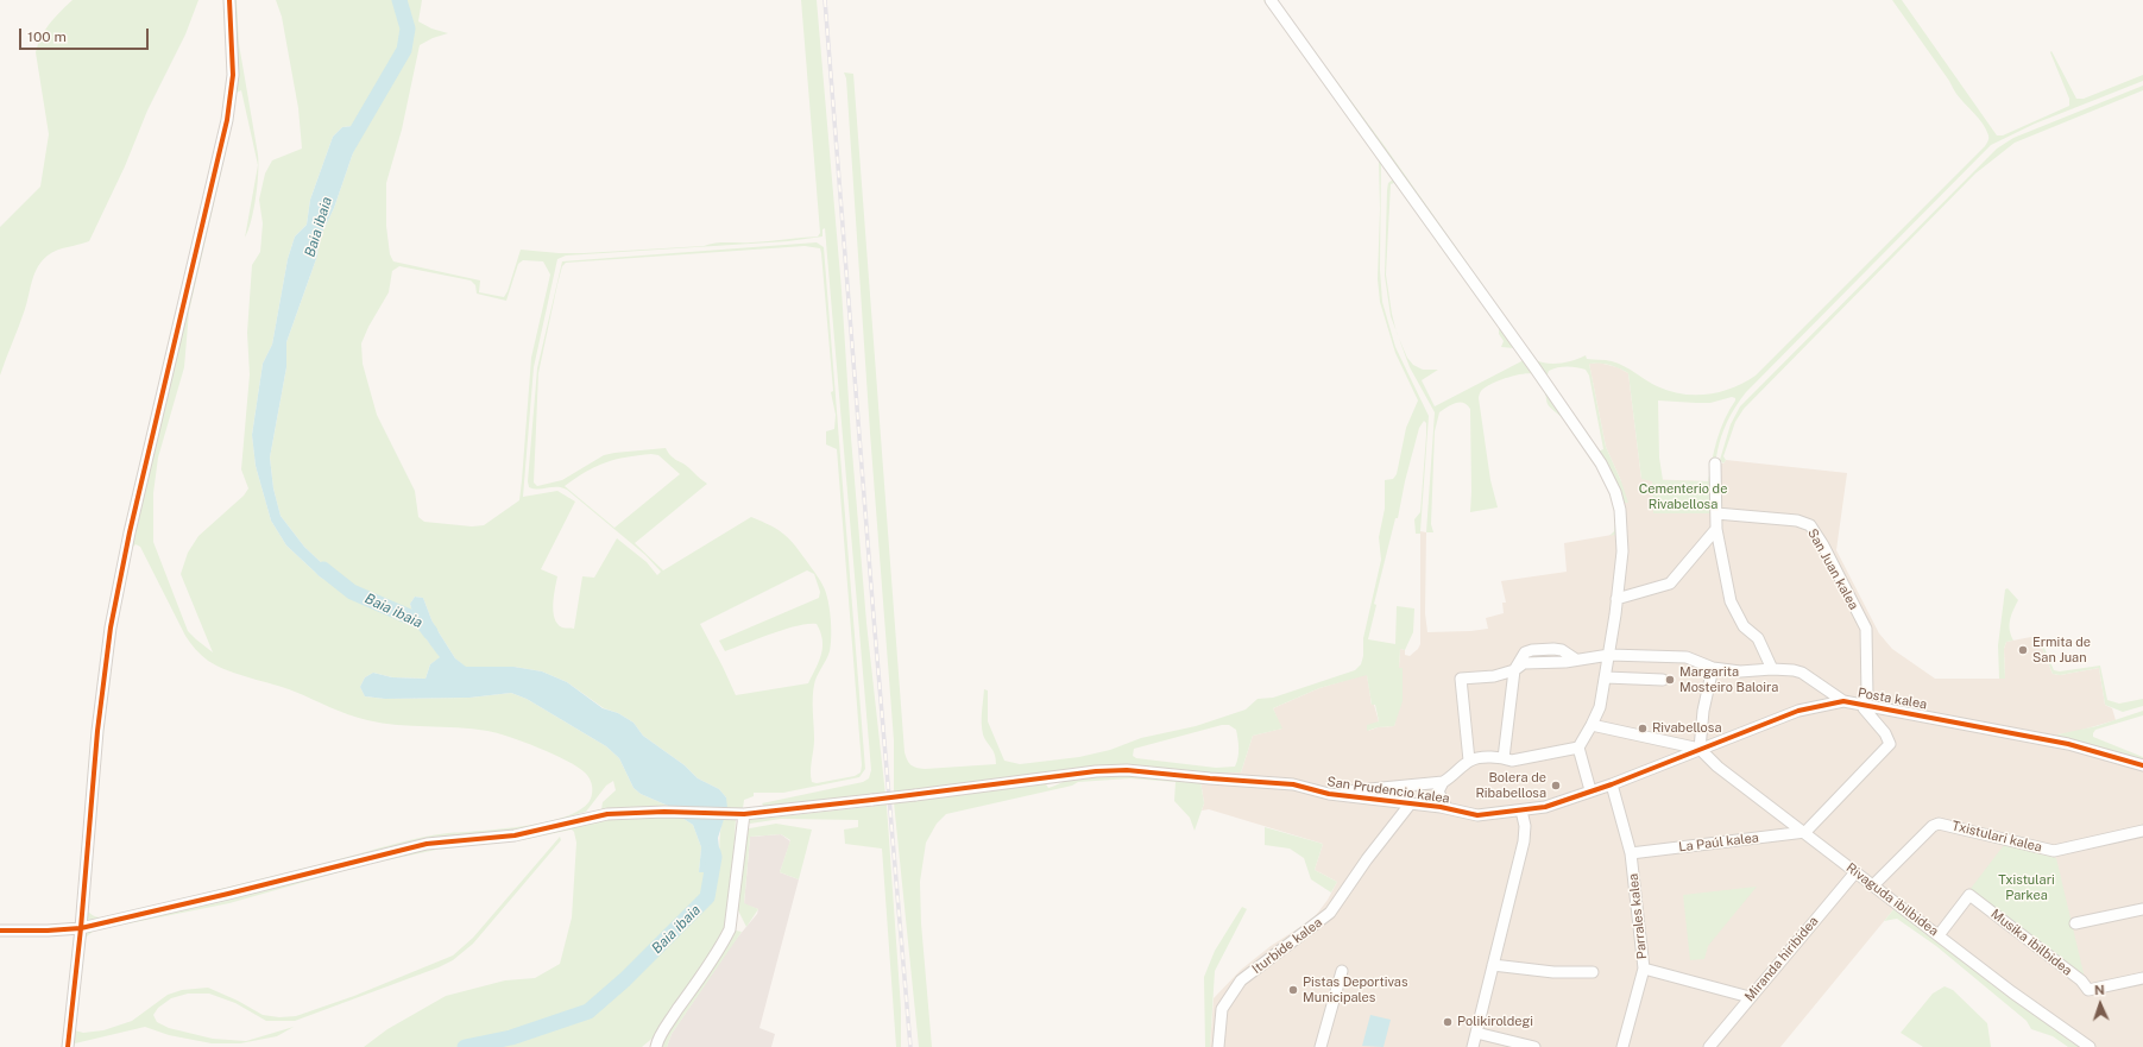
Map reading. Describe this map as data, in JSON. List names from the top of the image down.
{
  "streets": {
    "street": [
      "San Juan kalea",
      "Posta kalea",
      "San Prudencio kalea",
      "Txistulari kalea",
      "La Paúl kalea",
      "Rivaguda ibilbidea",
      "Parrales kalea",
      "Musika ibilbidea",
      "Iturbide kalea",
      "Miranda hiribidea"
    ]
  },
  "crossings": [
    ["San Juan kalea", "Posta kalea"],
    ["Posta kalea", "San Prudencio kalea"],
    ["Posta kalea", "Rivaguda ibilbidea"],
    ["Posta kalea", "Parrales kalea"],
    ["San Prudencio kalea", "Iturbide kalea"],
    ["Txistulari kalea", "Rivaguda ibilbidea"],
    ["La Paúl kalea", "Rivaguda ibilbidea"],
    ["La Paúl kalea", "Parrales kalea"],
    ["Rivaguda ibilbidea", "Musika ibilbidea"],
    ["Rivaguda ibilbidea", "Miranda hiribidea"]
  ],
  "water": ["Baia ibaia"],
  "parks": ["Cementerio de Rivabellosa", "Txistulari Parkea"],
  "places": [
    "Ermita de San Juan",
    "Margarita Mosteiro Baloira",
    "Rivabellosa",
    "Bolera de Ribabellosa",
    "Pistas Deportivas Municipales",
    "Polikiroldegi"
  ],
  "scale_bar": "100 m",
  "north": "top"
}
